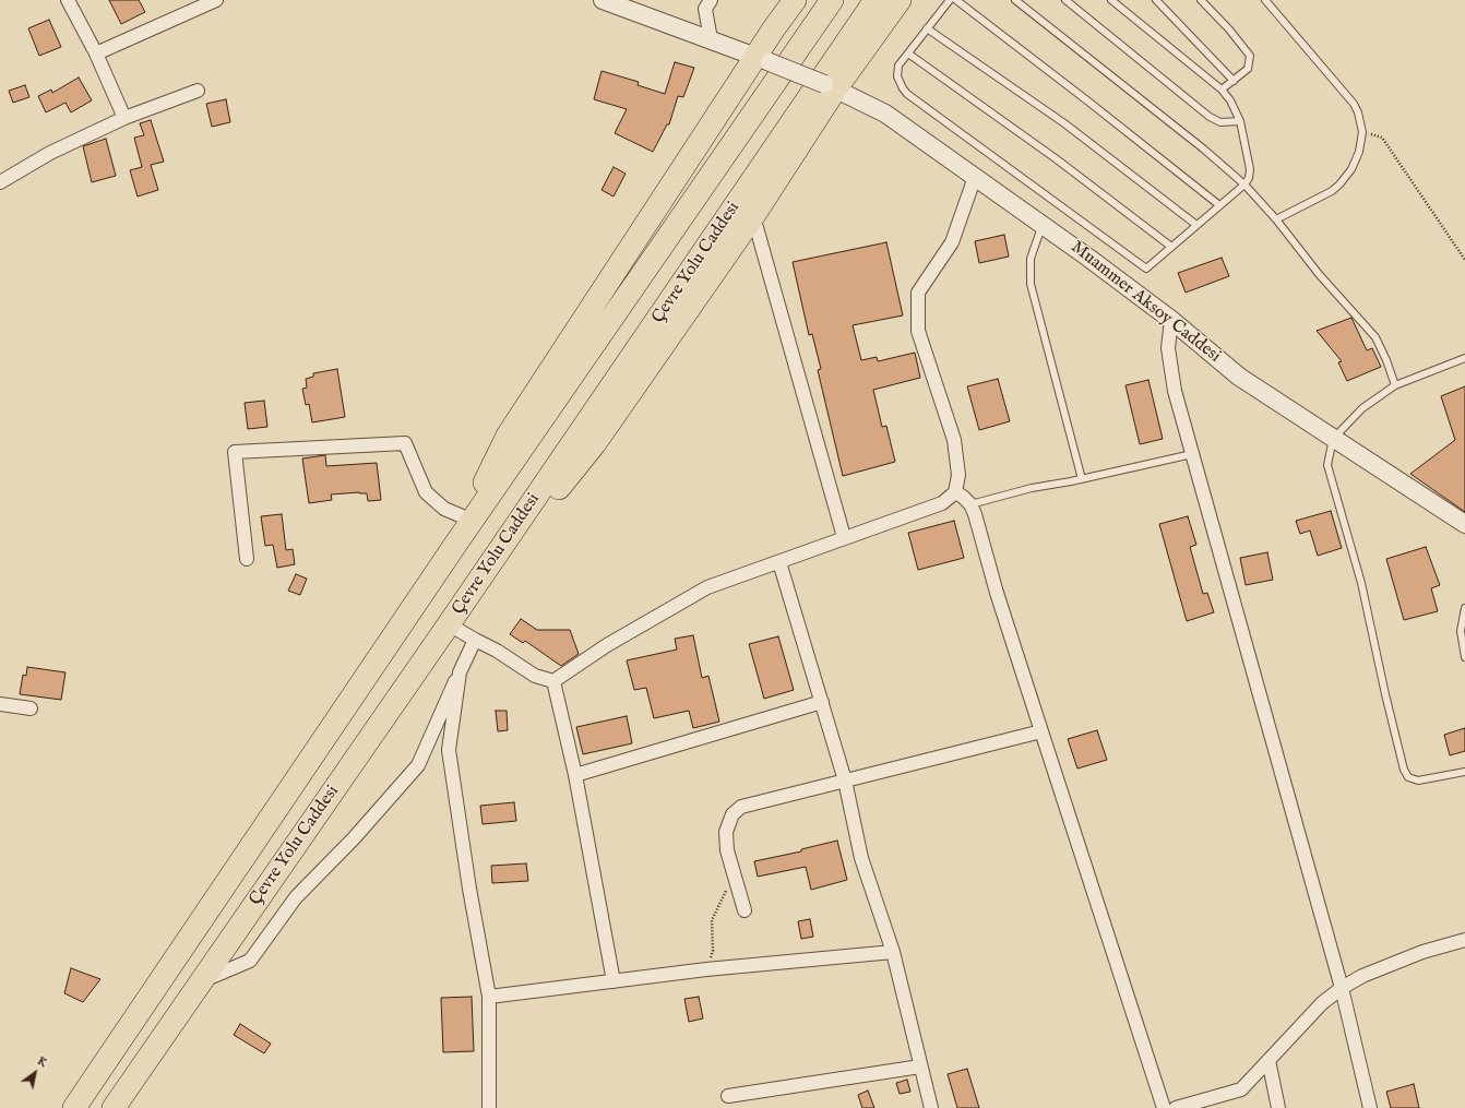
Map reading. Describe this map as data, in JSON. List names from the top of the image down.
{
  "streets": {
    "highway": ["Çevre Yolu Caddesi"],
    "street": ["Muammer Aksoy Caddesi"]
  },
  "north": "top right"
}
